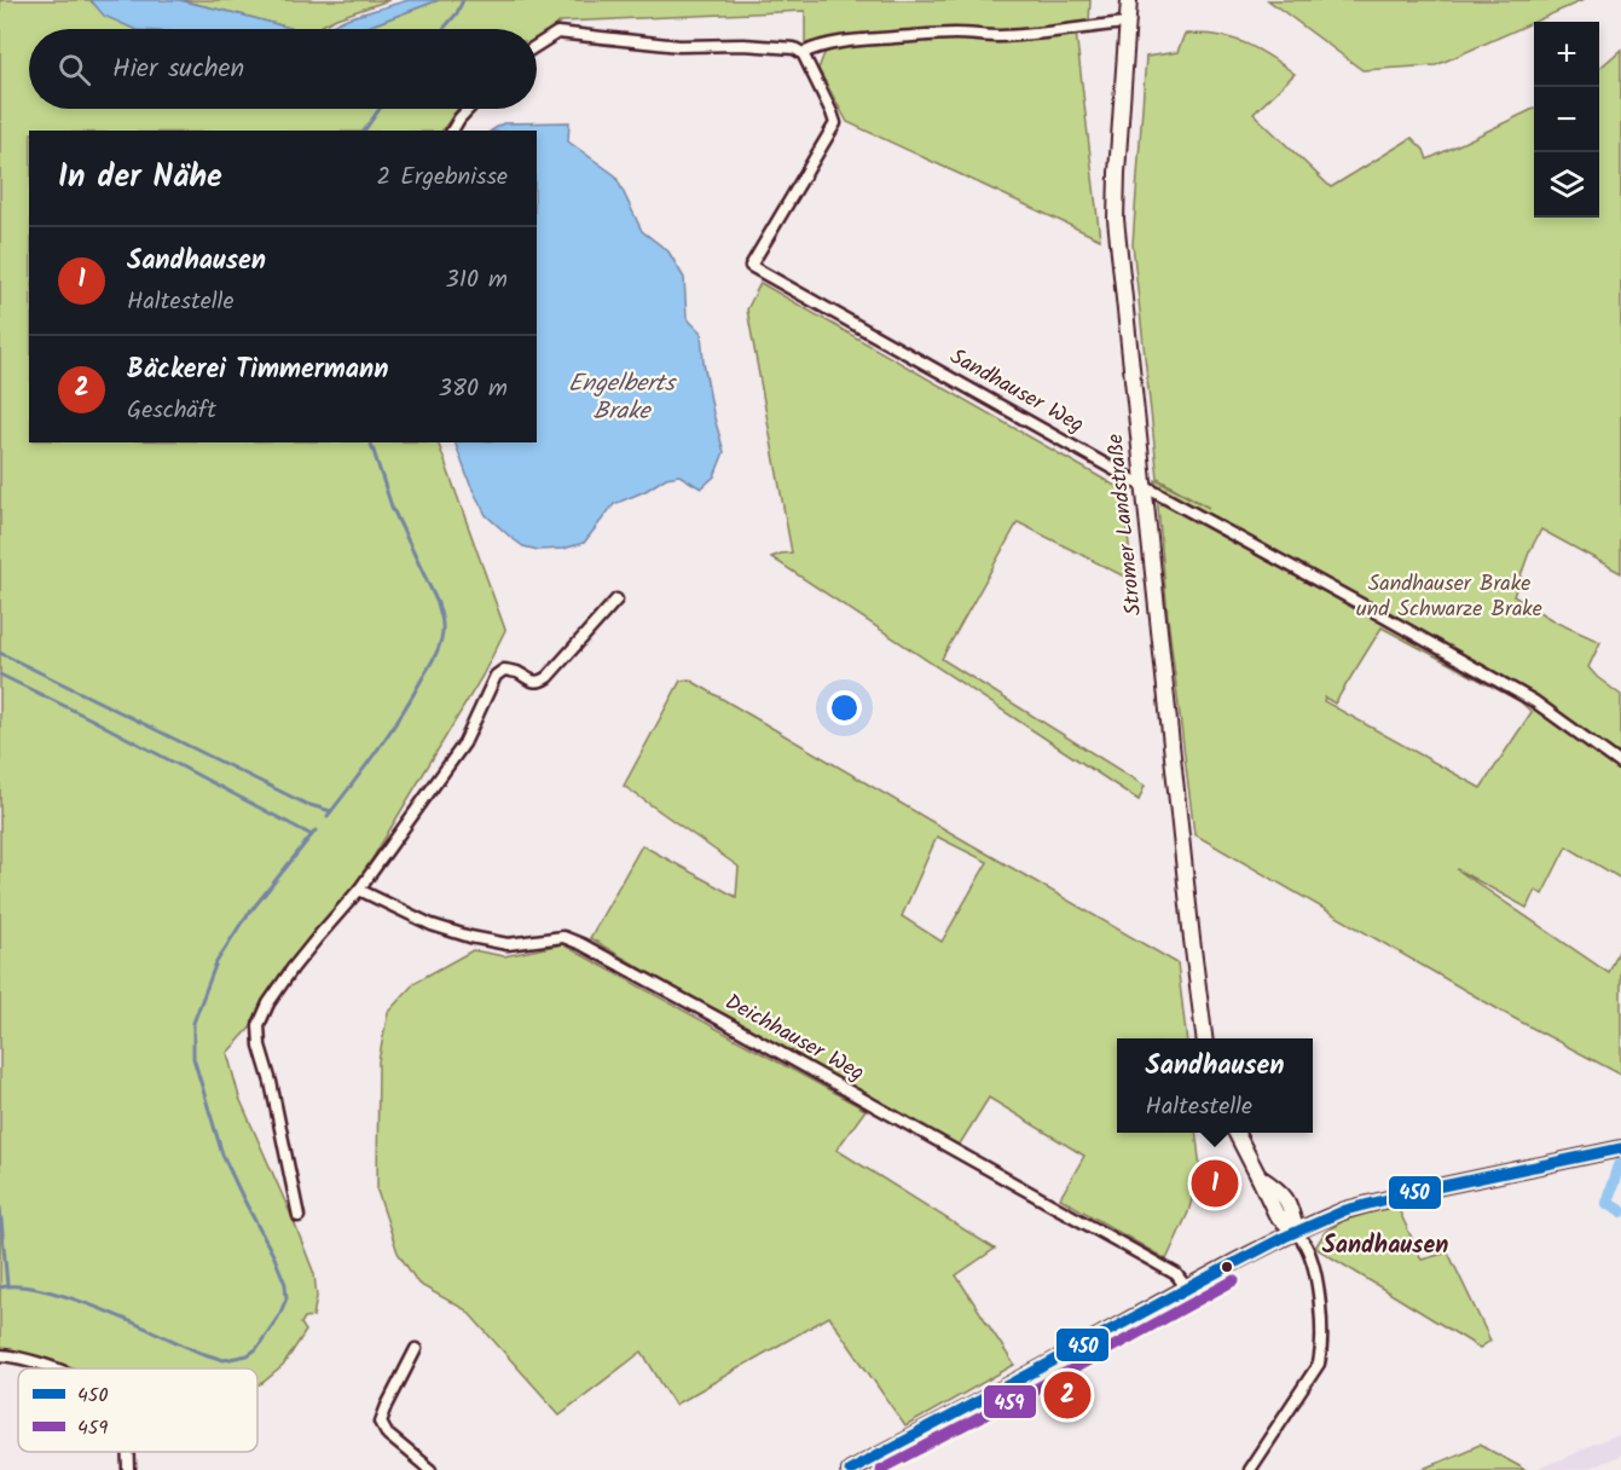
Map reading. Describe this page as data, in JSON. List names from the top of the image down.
{
  "streets": {
    "main road": ["Stromer Landstraße"],
    "street": ["Sandhauser Weg", "Deichhauser Weg"]
  },
  "crossings": [
    ["Sandhauser Weg", "Stromer Landstraße"]
  ],
  "districts": ["Sandhausen"],
  "water": ["Engelberts Brake"],
  "parks": ["Sandhauser Brake und Schwarze Brake"],
  "lines": ["transit line 450", "transit line 459"],
  "legend": ["450", "459"],
  "page": {
    "map_buttons": ["+", "−"],
    "search": "Hier suchen",
    "heading": ["In der Nähe", "2 Ergebnisse"],
    "list": [
      {
        "mark": "1",
        "name": "Sandhausen",
        "note": "Haltestelle",
        "value": "310 m"
      },
      {
        "mark": "2",
        "name": "Bäckerei Timmermann",
        "note": "Geschäft",
        "value": "380 m"
      }
    ],
    "popup": ["Sandhausen", "Haltestelle"],
    "pins": ["1", "2"]
  }
}
